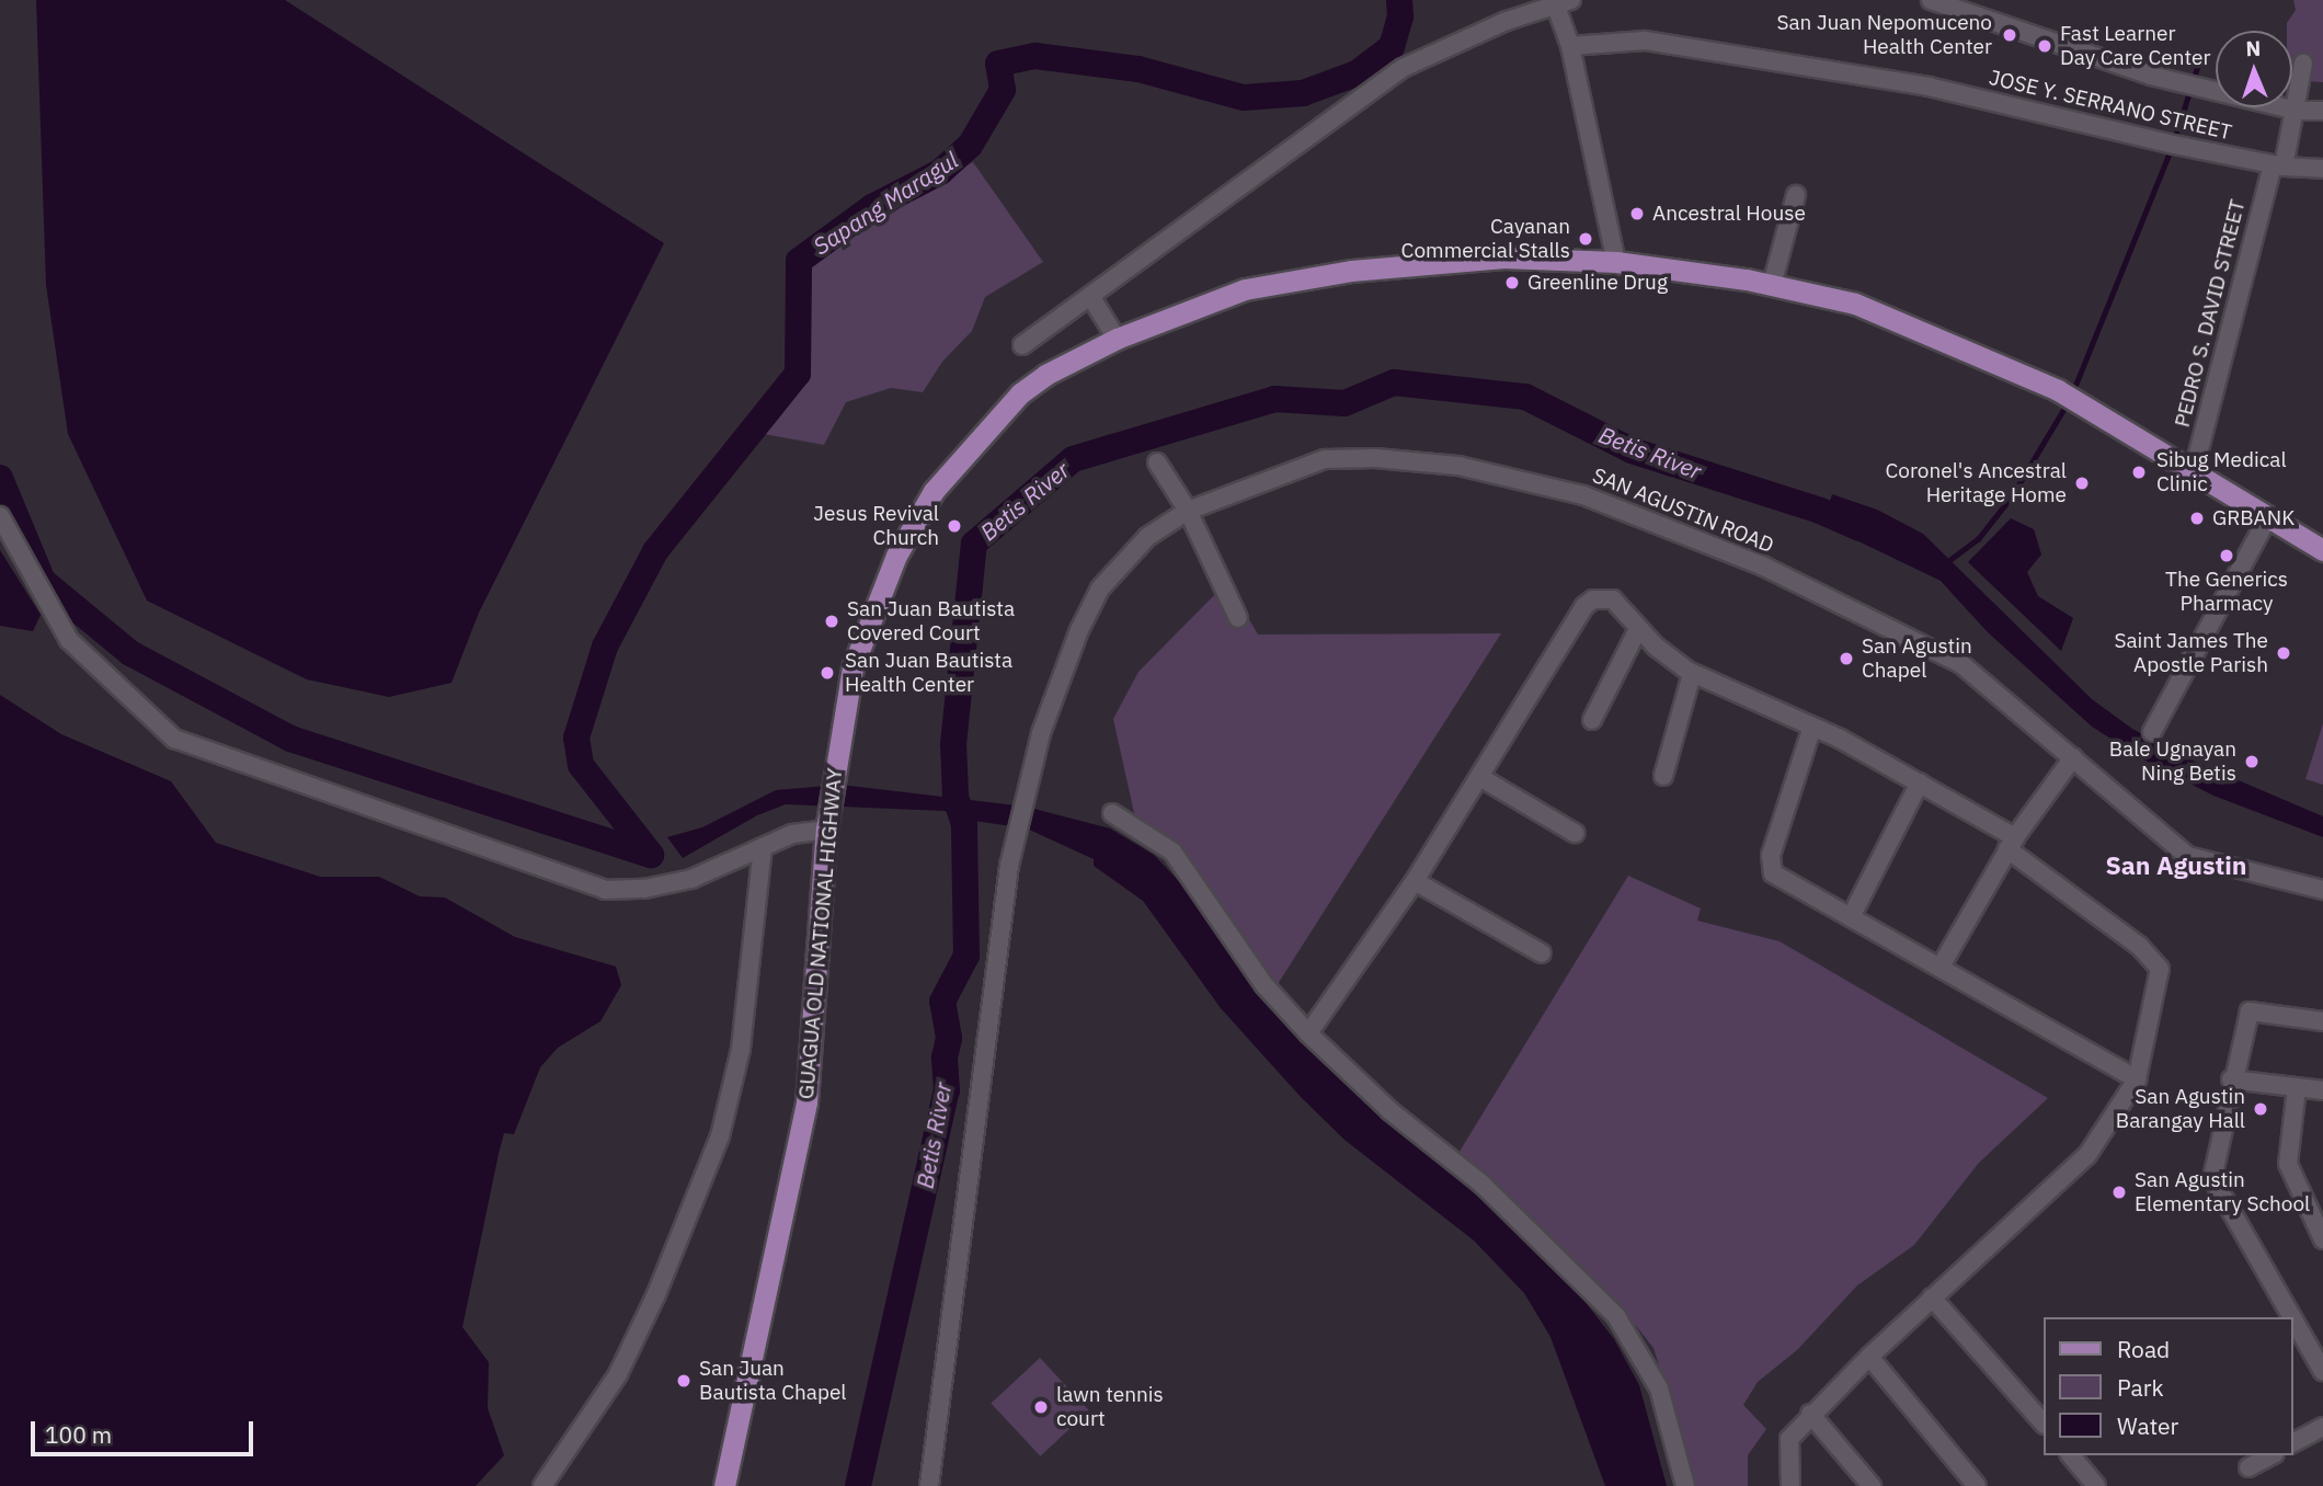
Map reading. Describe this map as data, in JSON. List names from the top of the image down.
{
  "streets": {
    "main road": ["GUAGUA OLD NATIONAL HIGHWAY"],
    "street": ["JOSE Y. SERRANO STREET", "PEDRO S. DAVID STREET", "SAN AGUSTIN ROAD"]
  },
  "crossings": [
    ["JOSE Y. SERRANO STREET", "PEDRO S. DAVID STREET"],
    ["PEDRO S. DAVID STREET", "GUAGUA OLD NATIONAL HIGHWAY"]
  ],
  "districts": ["San Agustin"],
  "water": ["Sapang Maragul", "Betis River"],
  "places": [
    "San Juan Nepomuceno Health Center",
    "Fast Learner Day Care Center",
    "Ancestral House",
    "Cayanan Commercial Stalls",
    "Greenline Drug",
    "Sibug Medical Clinic",
    "Coronel's Ancestral Heritage Home",
    "GRBANK",
    "Jesus Revival Church",
    "The Generics Pharmacy",
    "San Juan Bautista Covered Court",
    "Saint James The Apostle Parish",
    "San Agustin Chapel",
    "San Juan Bautista Health Center",
    "Bale Ugnayan Ning Betis",
    "San Agustin Barangay Hall",
    "San Agustin Elementary School",
    "San Juan Bautista Chapel",
    "lawn tennis court"
  ],
  "legend": ["Road", "Park", "Water"],
  "scale_bar": "100 m",
  "north": "top"
}
